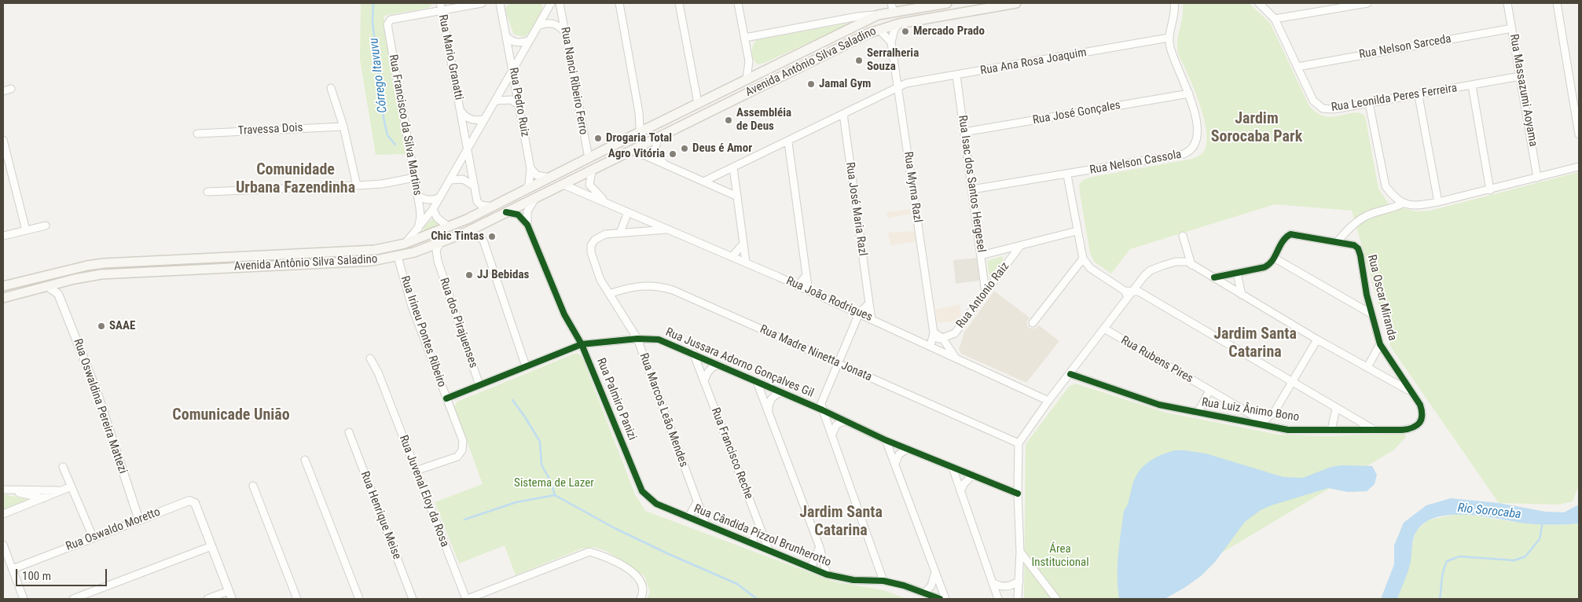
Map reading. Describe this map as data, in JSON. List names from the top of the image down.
{
  "streets": {
    "main road": ["Avenida Antônio Silva Saladino"],
    "street": [
      "Rua Nelson Sarceda",
      "Rua Mario Granatti",
      "Rua Ana Rosa Joaquim",
      "Rua Nanci Ribeiro Ferro",
      "Rua Massazumi Aoyama",
      "Rua Leonilda Peres Ferreira",
      "Rua Pedro Ruiz",
      "Rua José Gonçales",
      "Rua Francisco da Silva Martins",
      "Travessa Dois",
      "Rua Nelson Cassola",
      "Rua Isac dos Santos Hergesel",
      "Rua Myrna Razl",
      "Rua José Maria Razl",
      "Rua Antonio Raiz",
      "Rua Oscar Miranda",
      "Rua João Rodrigues",
      "Rua dos Pirajuenses",
      "Rua Irineu Pontes Ribeiro",
      "Rua Madre Ninetta Jonata",
      "Rua Rubens Pires",
      "Rua Jussara Adorno Gonçalves Gil",
      "Rua Palmiro Panizi",
      "Rua Oswaldina Pereira Mattezi",
      "Rua Marcos Leão Mendes",
      "Rua Luiz Ânimo Bono",
      "Rua Francisco Reche",
      "Rua Juvenal Eloy da Rosa",
      "Rua Henrique Meise",
      "Rua Oswaldo Moretto",
      "Rua Cândida Pizzol Brunherotto"
    ]
  },
  "crossings": [
    ["Rua Nelson Sarceda", "Rua Massazumi Aoyama"],
    ["Rua Nelson Sarceda", "Rua Leonilda Peres Ferreira"],
    ["Rua Mario Granatti", "Avenida Antônio Silva Saladino"],
    ["Rua Mario Granatti", "Rua Francisco da Silva Martins"],
    ["Avenida Antônio Silva Saladino", "Rua Nanci Ribeiro Ferro"],
    ["Avenida Antônio Silva Saladino", "Rua Pedro Ruiz"],
    ["Avenida Antônio Silva Saladino", "Rua João Rodrigues"],
    ["Avenida Antônio Silva Saladino", "Rua dos Pirajuenses"],
    ["Avenida Antônio Silva Saladino", "Rua Irineu Pontes Ribeiro"],
    ["Rua Ana Rosa Joaquim", "Rua Nelson Cassola"],
    ["Rua Ana Rosa Joaquim", "Rua Isac dos Santos Hergesel"],
    ["Rua Ana Rosa Joaquim", "Rua Myrna Razl"],
    ["Rua Ana Rosa Joaquim", "Rua José Maria Razl"],
    ["Rua Massazumi Aoyama", "Rua Leonilda Peres Ferreira"],
    ["Rua José Gonçales", "Rua Nelson Cassola"],
    ["Rua José Gonçales", "Rua Isac dos Santos Hergesel"],
    ["Rua Nelson Cassola", "Rua Isac dos Santos Hergesel"],
    ["Rua Isac dos Santos Hergesel", "Rua Antonio Raiz"],
    ["Rua Myrna Razl", "Rua Antonio Raiz"],
    ["Rua Myrna Razl", "Rua João Rodrigues"],
    ["Rua José Maria Razl", "Rua João Rodrigues"],
    ["Rua Antonio Raiz", "Rua João Rodrigues"],
    ["Rua Oscar Miranda", "Rua Luiz Ânimo Bono"],
    ["Rua João Rodrigues", "Rua Marcos Leão Mendes"],
    ["Rua dos Pirajuenses", "Rua Jussara Adorno Gonçalves Gil"],
    ["Rua Irineu Pontes Ribeiro", "Rua Jussara Adorno Gonçalves Gil"],
    ["Rua Irineu Pontes Ribeiro", "Rua Juvenal Eloy da Rosa"],
    ["Rua Madre Ninetta Jonata", "Rua Marcos Leão Mendes"],
    ["Rua Rubens Pires", "Rua Luiz Ânimo Bono"],
    ["Rua Jussara Adorno Gonçalves Gil", "Rua Palmiro Panizi"],
    ["Rua Jussara Adorno Gonçalves Gil", "Rua Marcos Leão Mendes"],
    ["Rua Jussara Adorno Gonçalves Gil", "Rua Francisco Reche"],
    ["Rua Palmiro Panizi", "Rua Cândida Pizzol Brunherotto"],
    ["Rua Oswaldina Pereira Mattezi", "Rua Oswaldo Moretto"],
    ["Rua Marcos Leão Mendes", "Rua Cândida Pizzol Brunherotto"],
    ["Rua Francisco Reche", "Rua Cândida Pizzol Brunherotto"]
  ],
  "districts": [
    "Jardim Sorocaba Park",
    "Comunidade Urbana Fazendinha",
    "Jardim Santa Catarina",
    "Comunicade União",
    "Jardim Santa Catarina"
  ],
  "water": ["Córrego Itavuvu", "Rio Sorocaba"],
  "parks": ["Sistema de Lazer", "Área Institucional"],
  "places": [
    "Mercado Prado",
    "Serralheria Souza",
    "Jamal Gym",
    "Assembléia de Deus",
    "Drogaria Total",
    "Deus é Amor",
    "Agro Vitória",
    "Chic Tintas",
    "JJ Bebidas",
    "SAAE"
  ],
  "scale_bar": "100 m"
}
